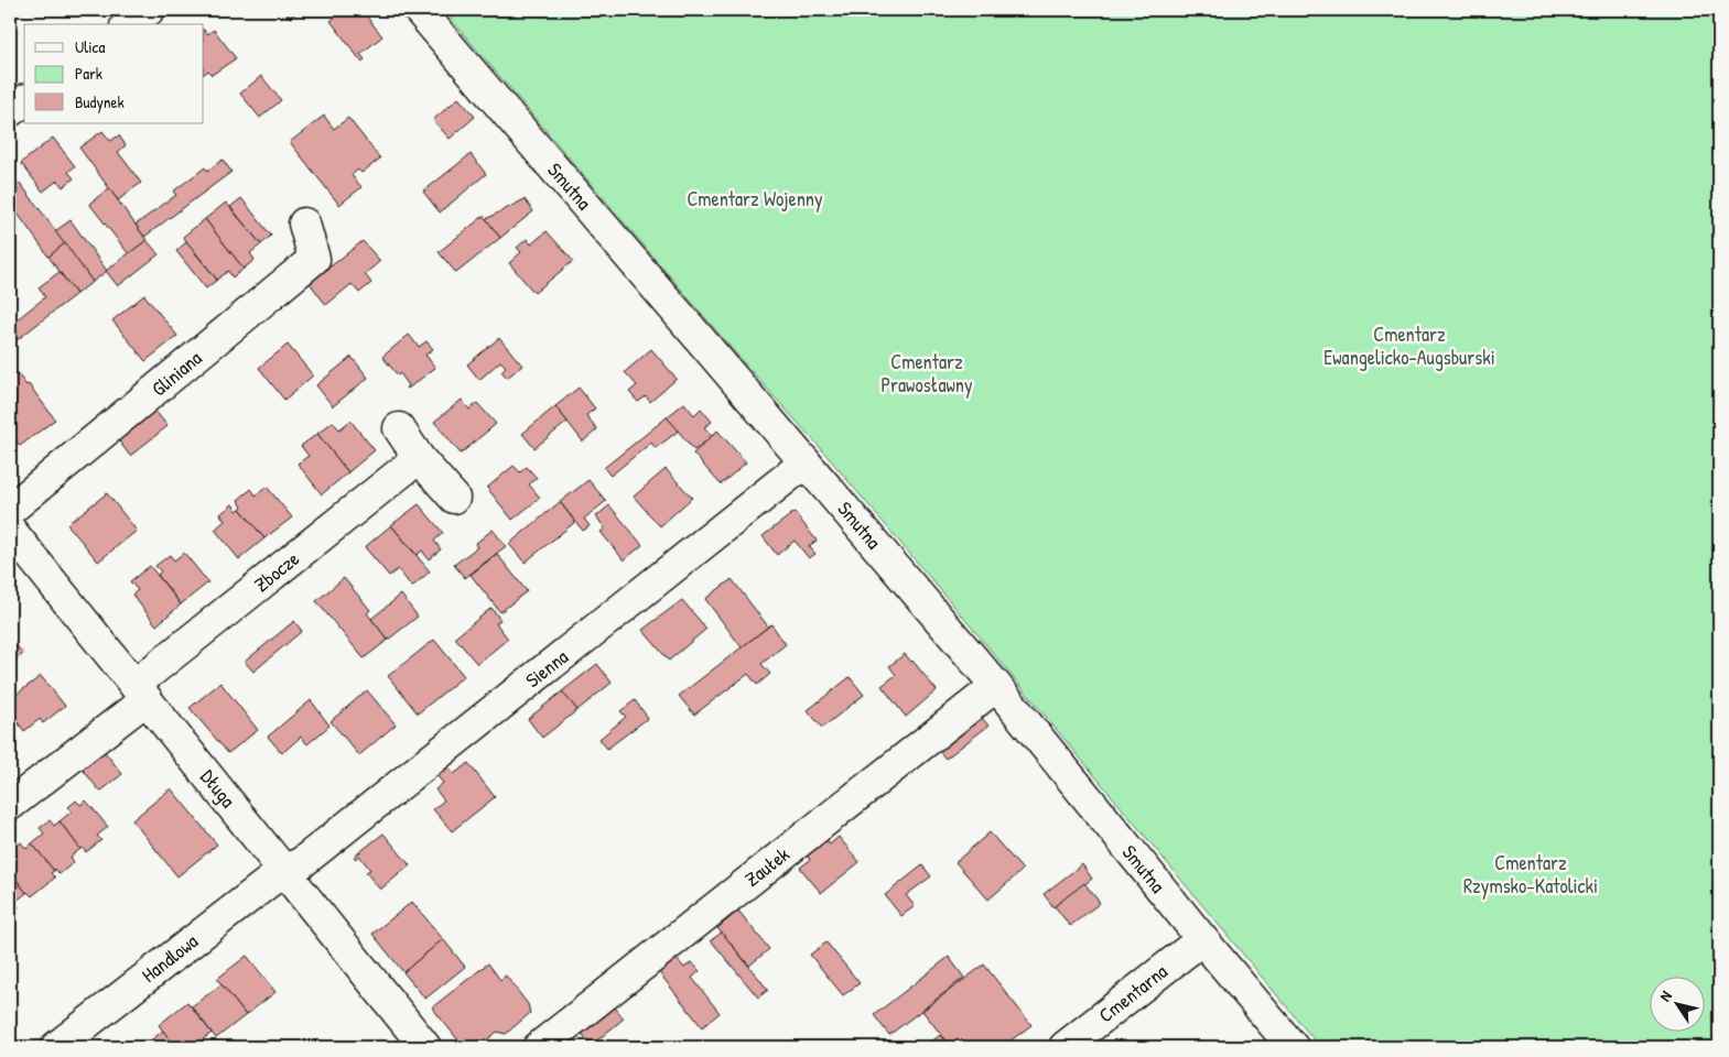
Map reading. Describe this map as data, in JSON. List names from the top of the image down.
{
  "streets": {
    "street": [
      "Smutna",
      "Gliniana",
      "Zbocze",
      "Sienna",
      "Długa",
      "Zaułek",
      "Handlowa",
      "Cmentarna"
    ]
  },
  "crossings": [
    ["Smutna", "Sienna"],
    ["Smutna", "Zaułek"],
    ["Smutna", "Cmentarna"],
    ["Zbocze", "Długa"],
    ["Sienna", "Długa"],
    ["Sienna", "Handlowa"],
    ["Długa", "Handlowa"]
  ],
  "parks": [
    "Cmentarz Wojenny",
    "Cmentarz Ewangelicko-Augsburski",
    "Cmentarz Prawosławny",
    "Cmentarz Rzymsko–Katolicki"
  ],
  "legend": ["Ulica", "Park", "Budynek"],
  "north": "top left"
}
